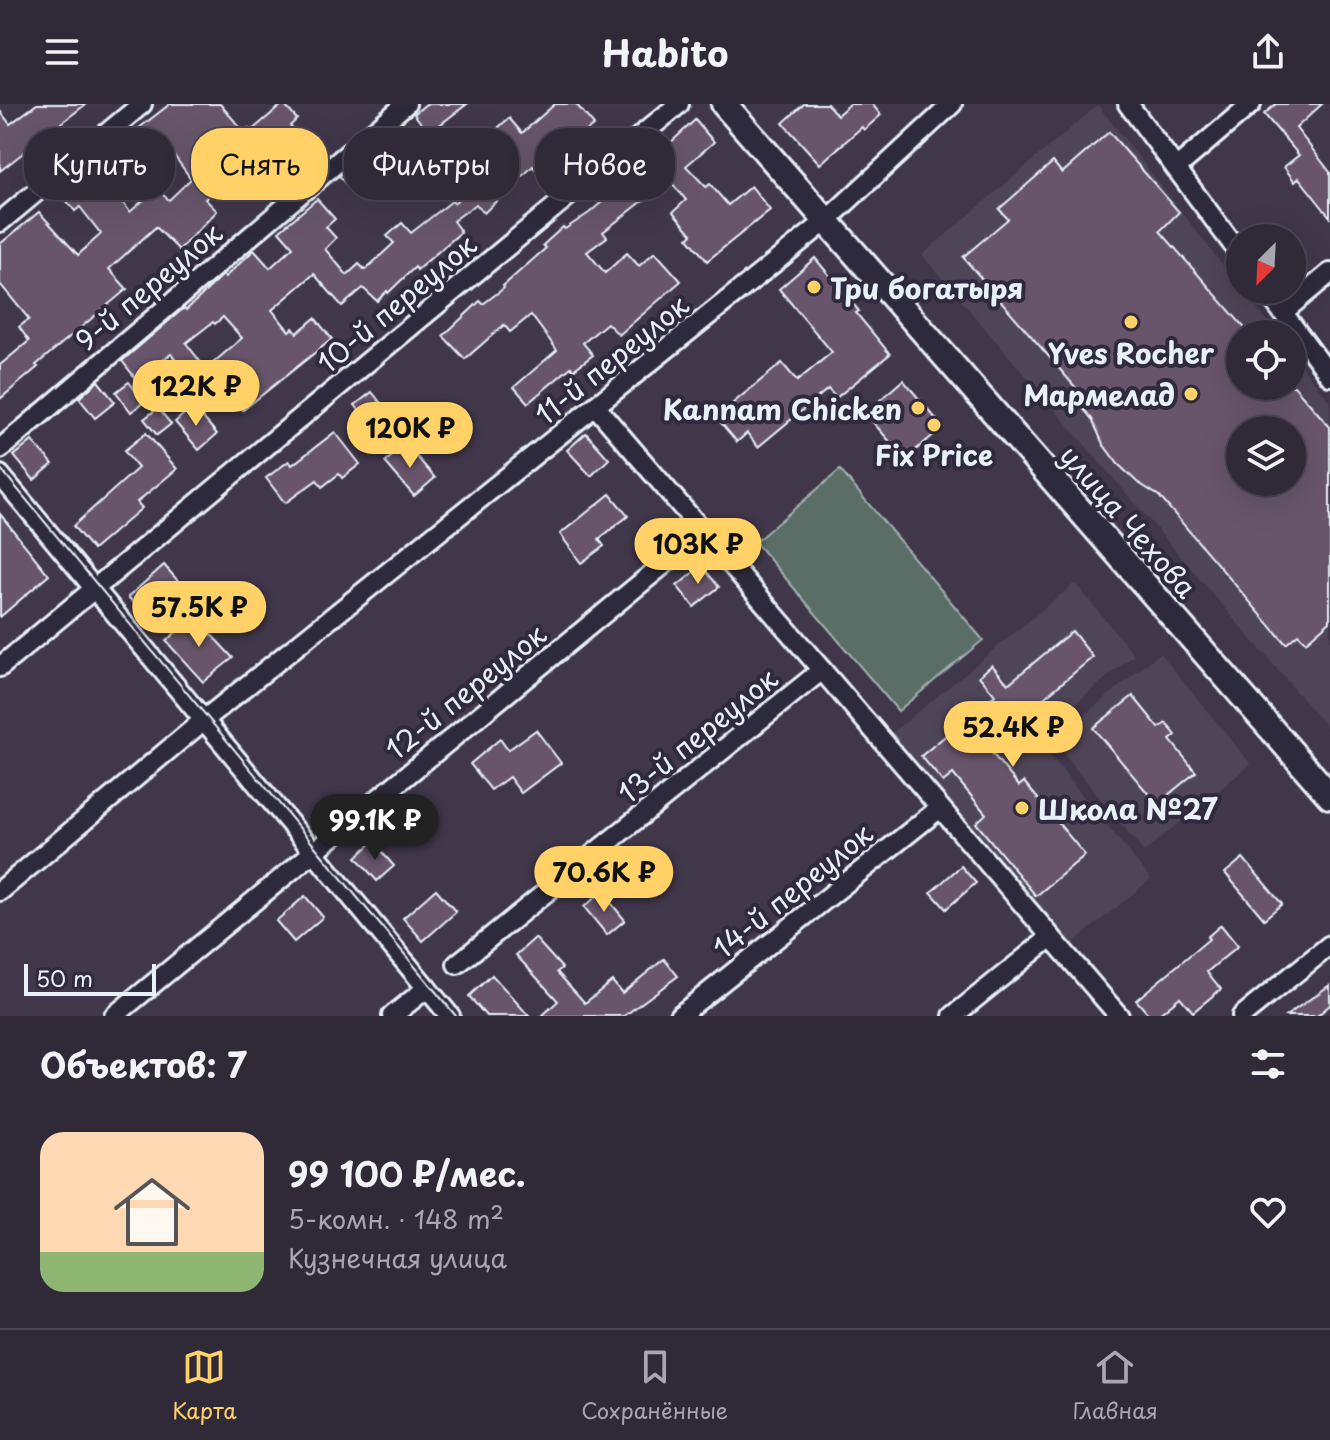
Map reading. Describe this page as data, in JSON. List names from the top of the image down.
{
  "streets": {
    "main road": ["улица Чехова"],
    "street": [
      "9-й переулок",
      "10-й переулок",
      "11-й переулок",
      "12-й переулок",
      "13-й переулок",
      "14-й переулок"
    ]
  },
  "crossings": [
    ["11-й переулок", "улица Чехова"]
  ],
  "places": [
    "Три богатыря",
    "Yves Rocher",
    "Мармелад",
    "Kannam Chicken",
    "Fix Price",
    "Школа №27"
  ],
  "scale_bar": "50 m",
  "north": "bottom left",
  "page": {
    "header": "Habito",
    "chip": [
      "Купить",
      "Снять",
      "Фильтры",
      "Новое"
    ],
    "price": [
      "122K ₽",
      "120K ₽",
      "103K ₽",
      "57.5K ₽",
      "52.4K ₽",
      "99.1K ₽",
      "70.6K ₽"
    ],
    "scale": "50 m",
    "heading": "Объектов: 7",
    "list": [
      {
        "name": "99 100 ₽/мес.",
        "note": "5-комн. · 148 m² · Кузнечная улица"
      }
    ],
    "tabs": ["Карта", "Сохранённые", "Главная"]
  }
}
